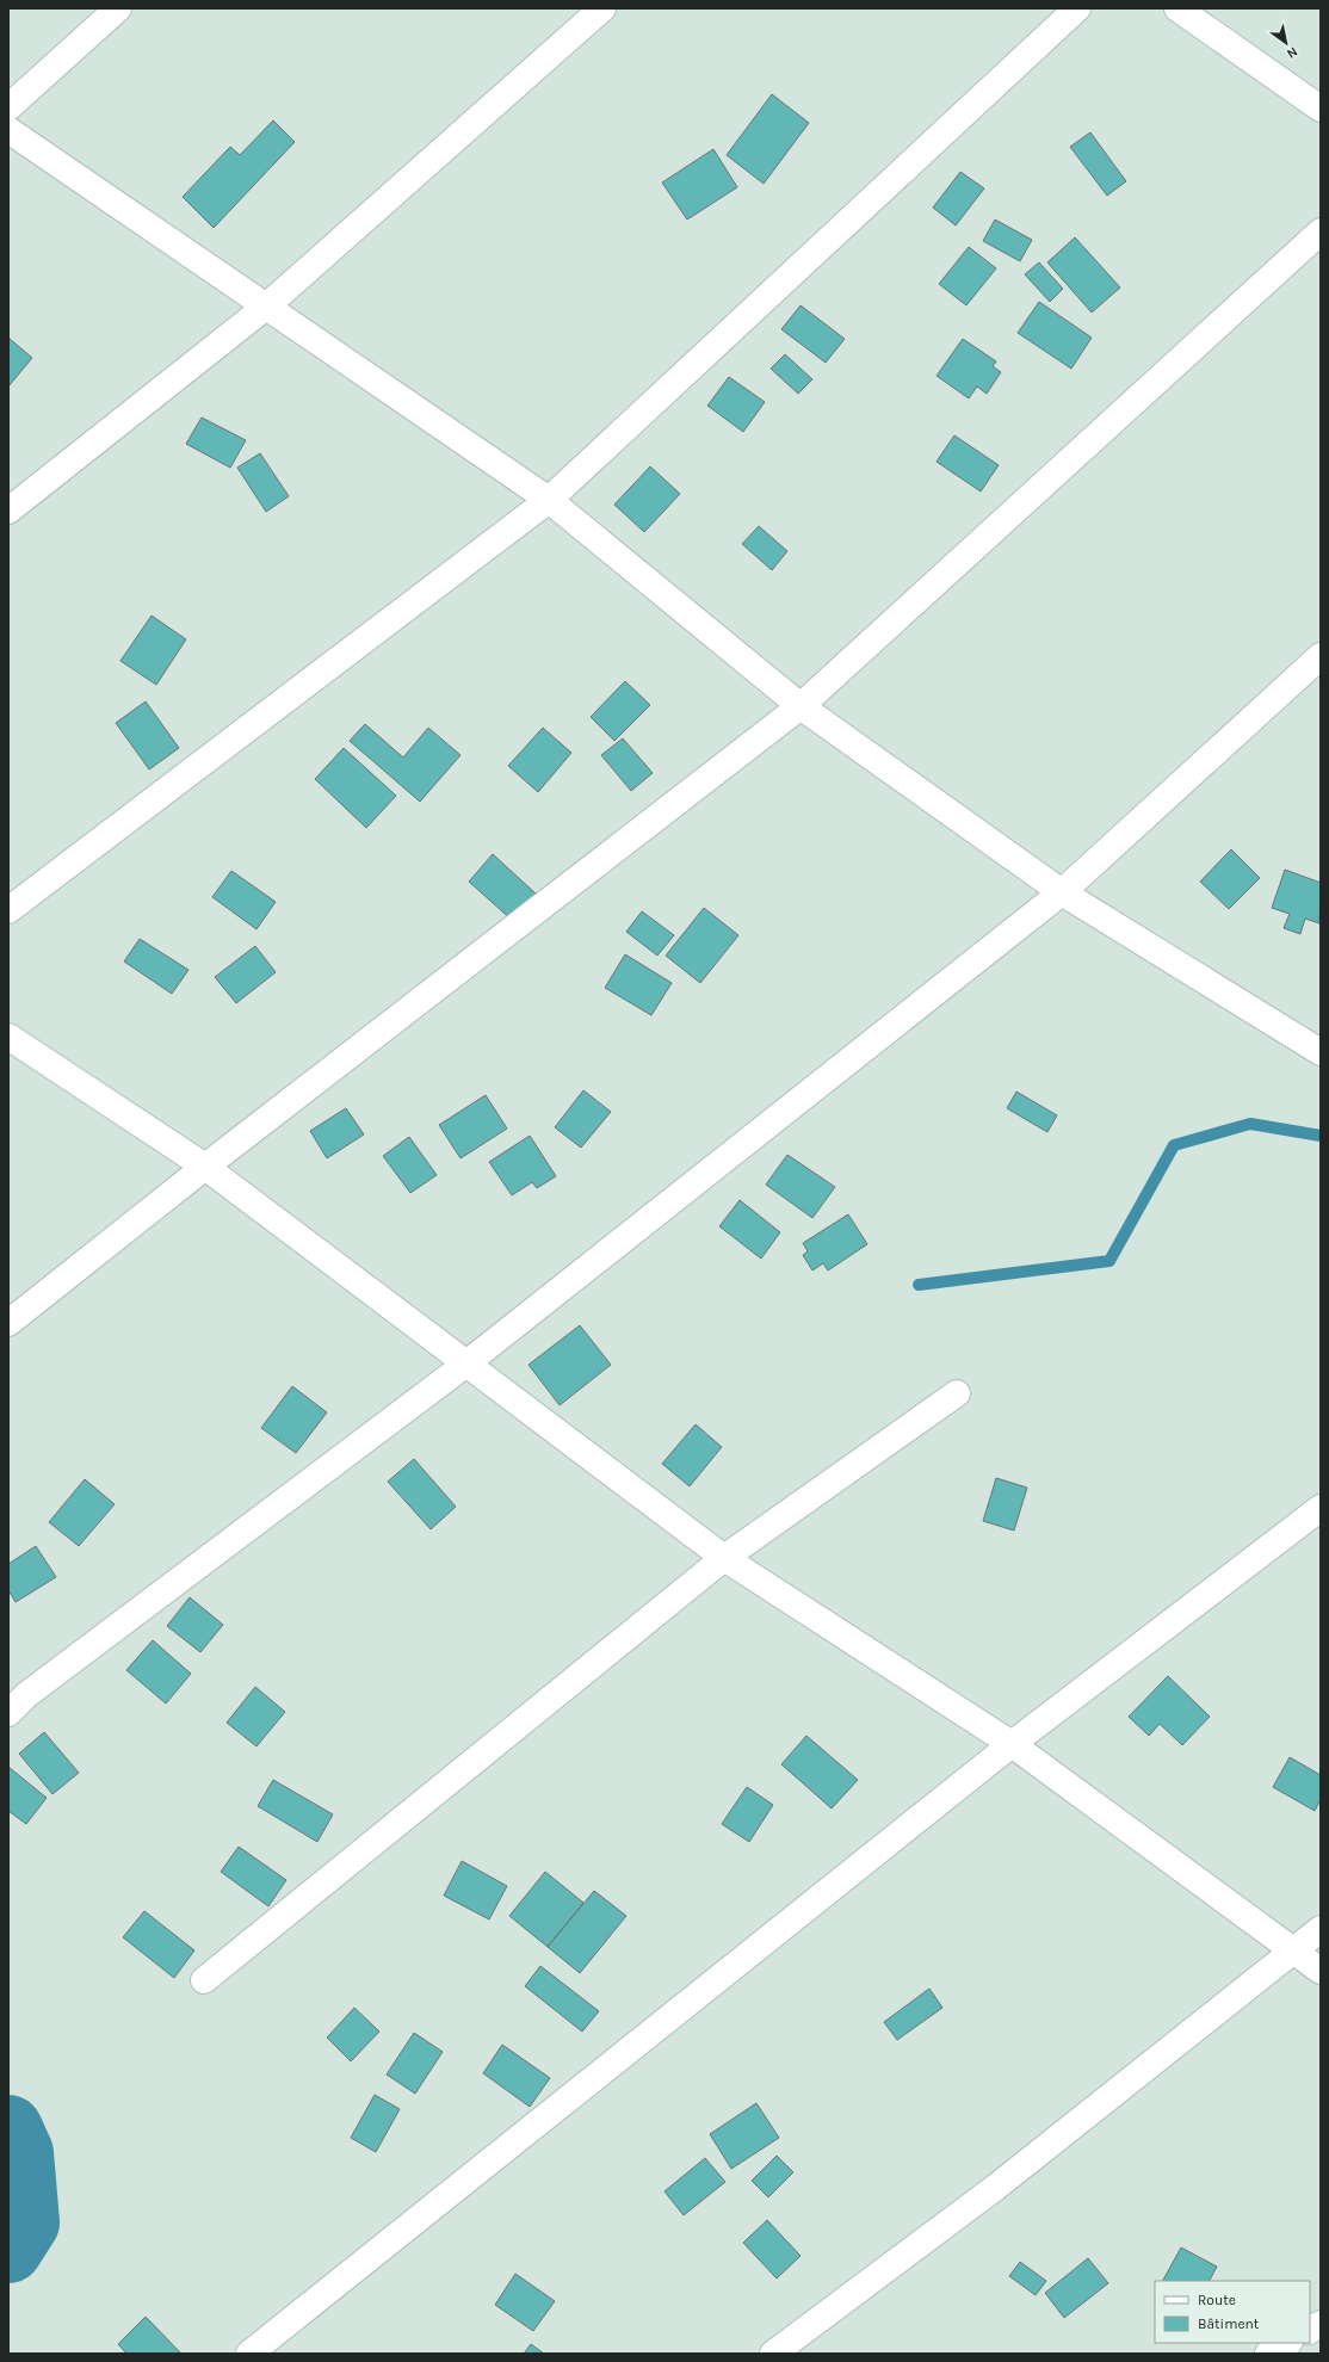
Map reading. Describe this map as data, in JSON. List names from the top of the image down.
{
  "legend": ["Route", "Bâtiment"],
  "north": "bottom right"
}
